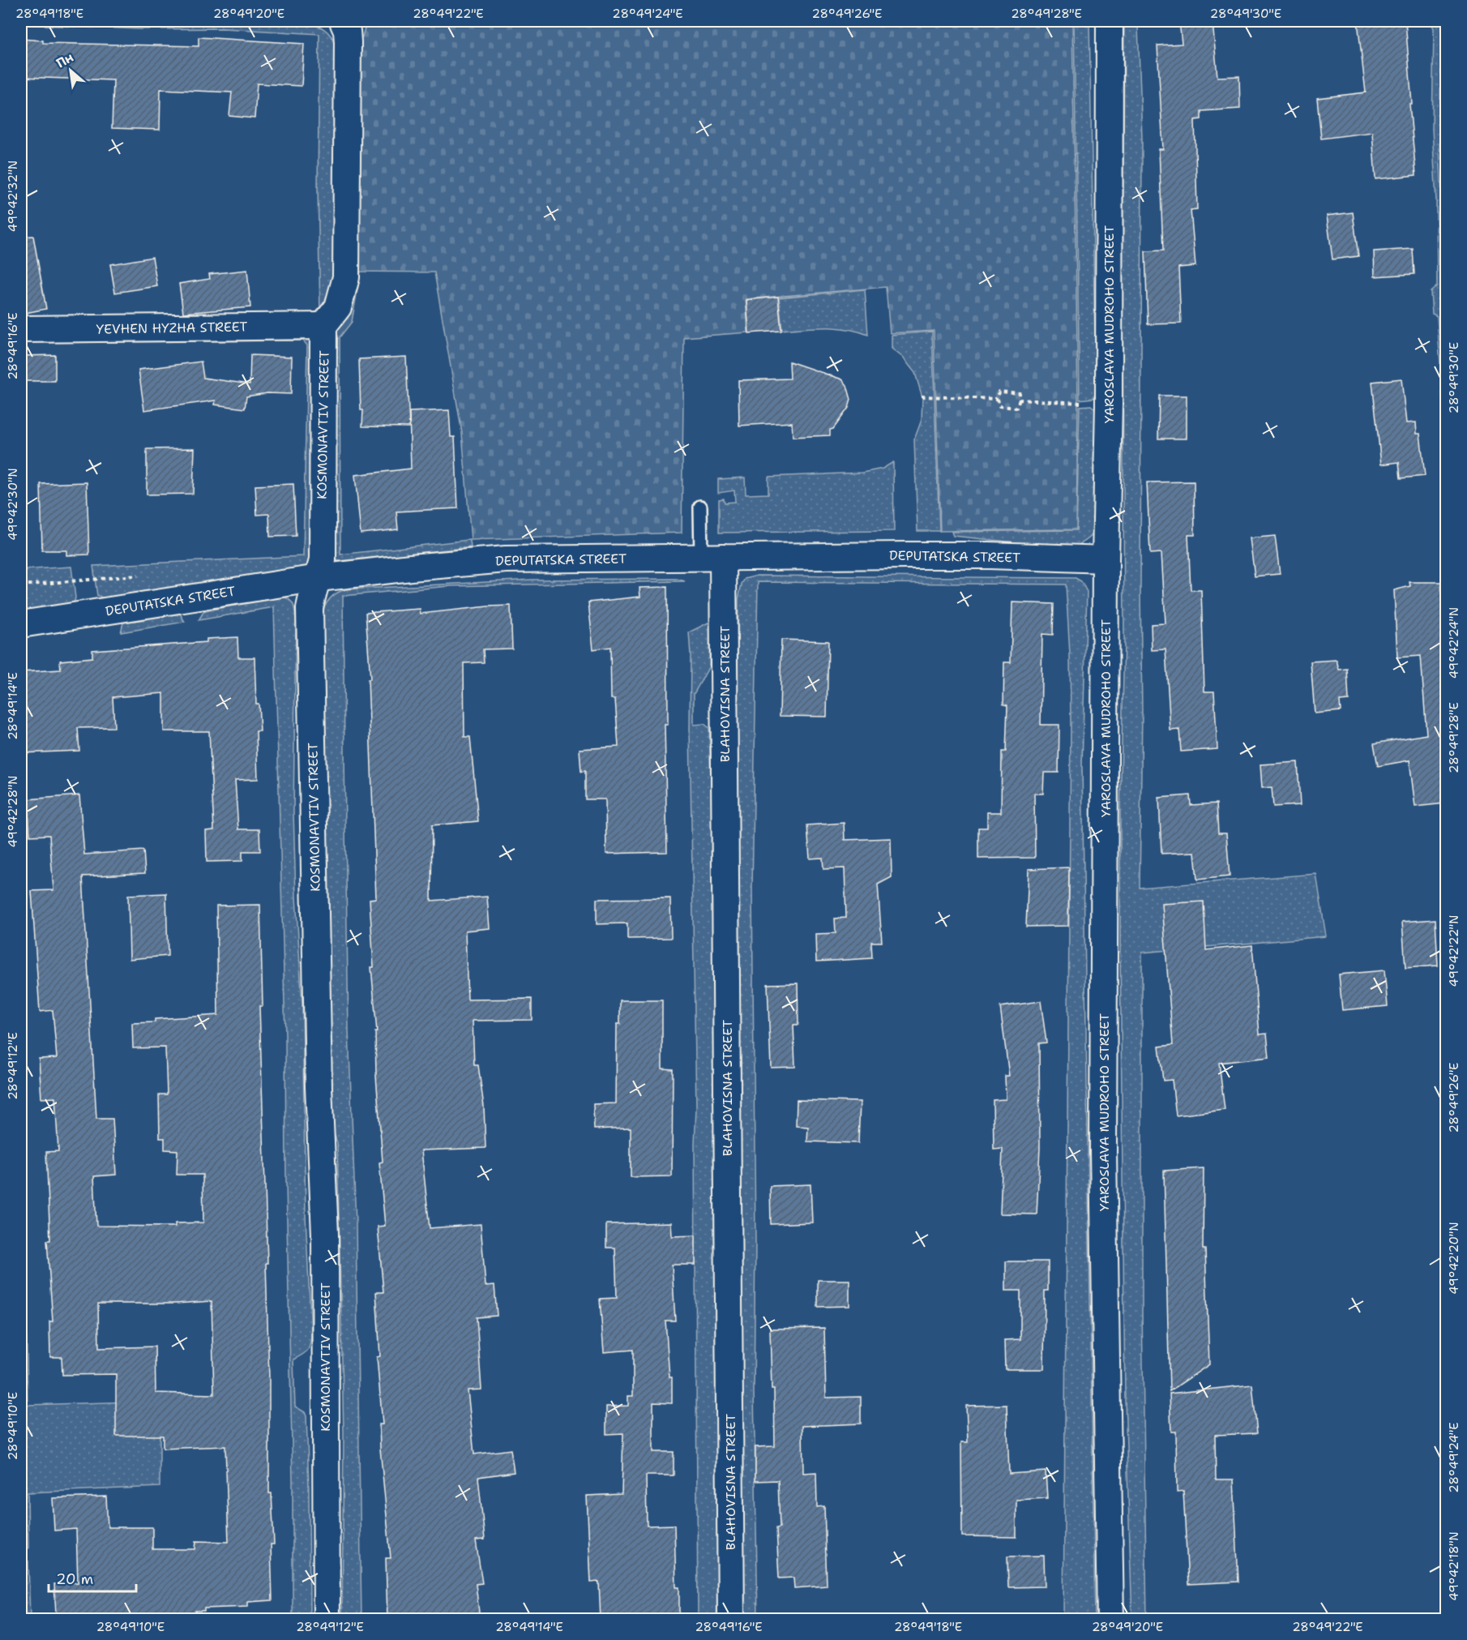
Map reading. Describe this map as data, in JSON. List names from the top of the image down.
{
  "streets": {
    "street": [
      "YAROSLAVA MUDROHO STREET",
      "YEVHEN HYZHA STREET",
      "KOSMONAVTIV STREET",
      "DEPUTATSKA STREET",
      "BLAHOVISNA STREET"
    ]
  },
  "crossings": [
    ["YAROSLAVA MUDROHO STREET", "DEPUTATSKA STREET"],
    ["YEVHEN HYZHA STREET", "KOSMONAVTIV STREET"],
    ["KOSMONAVTIV STREET", "DEPUTATSKA STREET"],
    ["DEPUTATSKA STREET", "BLAHOVISNA STREET"]
  ],
  "scale_bar": "20 m",
  "north": "top left",
  "coordinates": [
    "28°49'18\"E",
    "28°49'20\"E",
    "28°49'22\"E",
    "28°49'24\"E",
    "28°49'26\"E",
    "28°49'28\"E",
    "28°49'30\"E",
    "49°42'32\"N",
    "28°49'16\"E",
    "49°42'30\"N",
    "49°42'24\"N",
    "28°49'14\"E",
    "49°42'28\"N",
    "49°42'22\"N",
    "28°49'12\"E",
    "49°42'20\"N",
    "28°49'10\"E",
    "49°42'18\"N"
  ]
}
